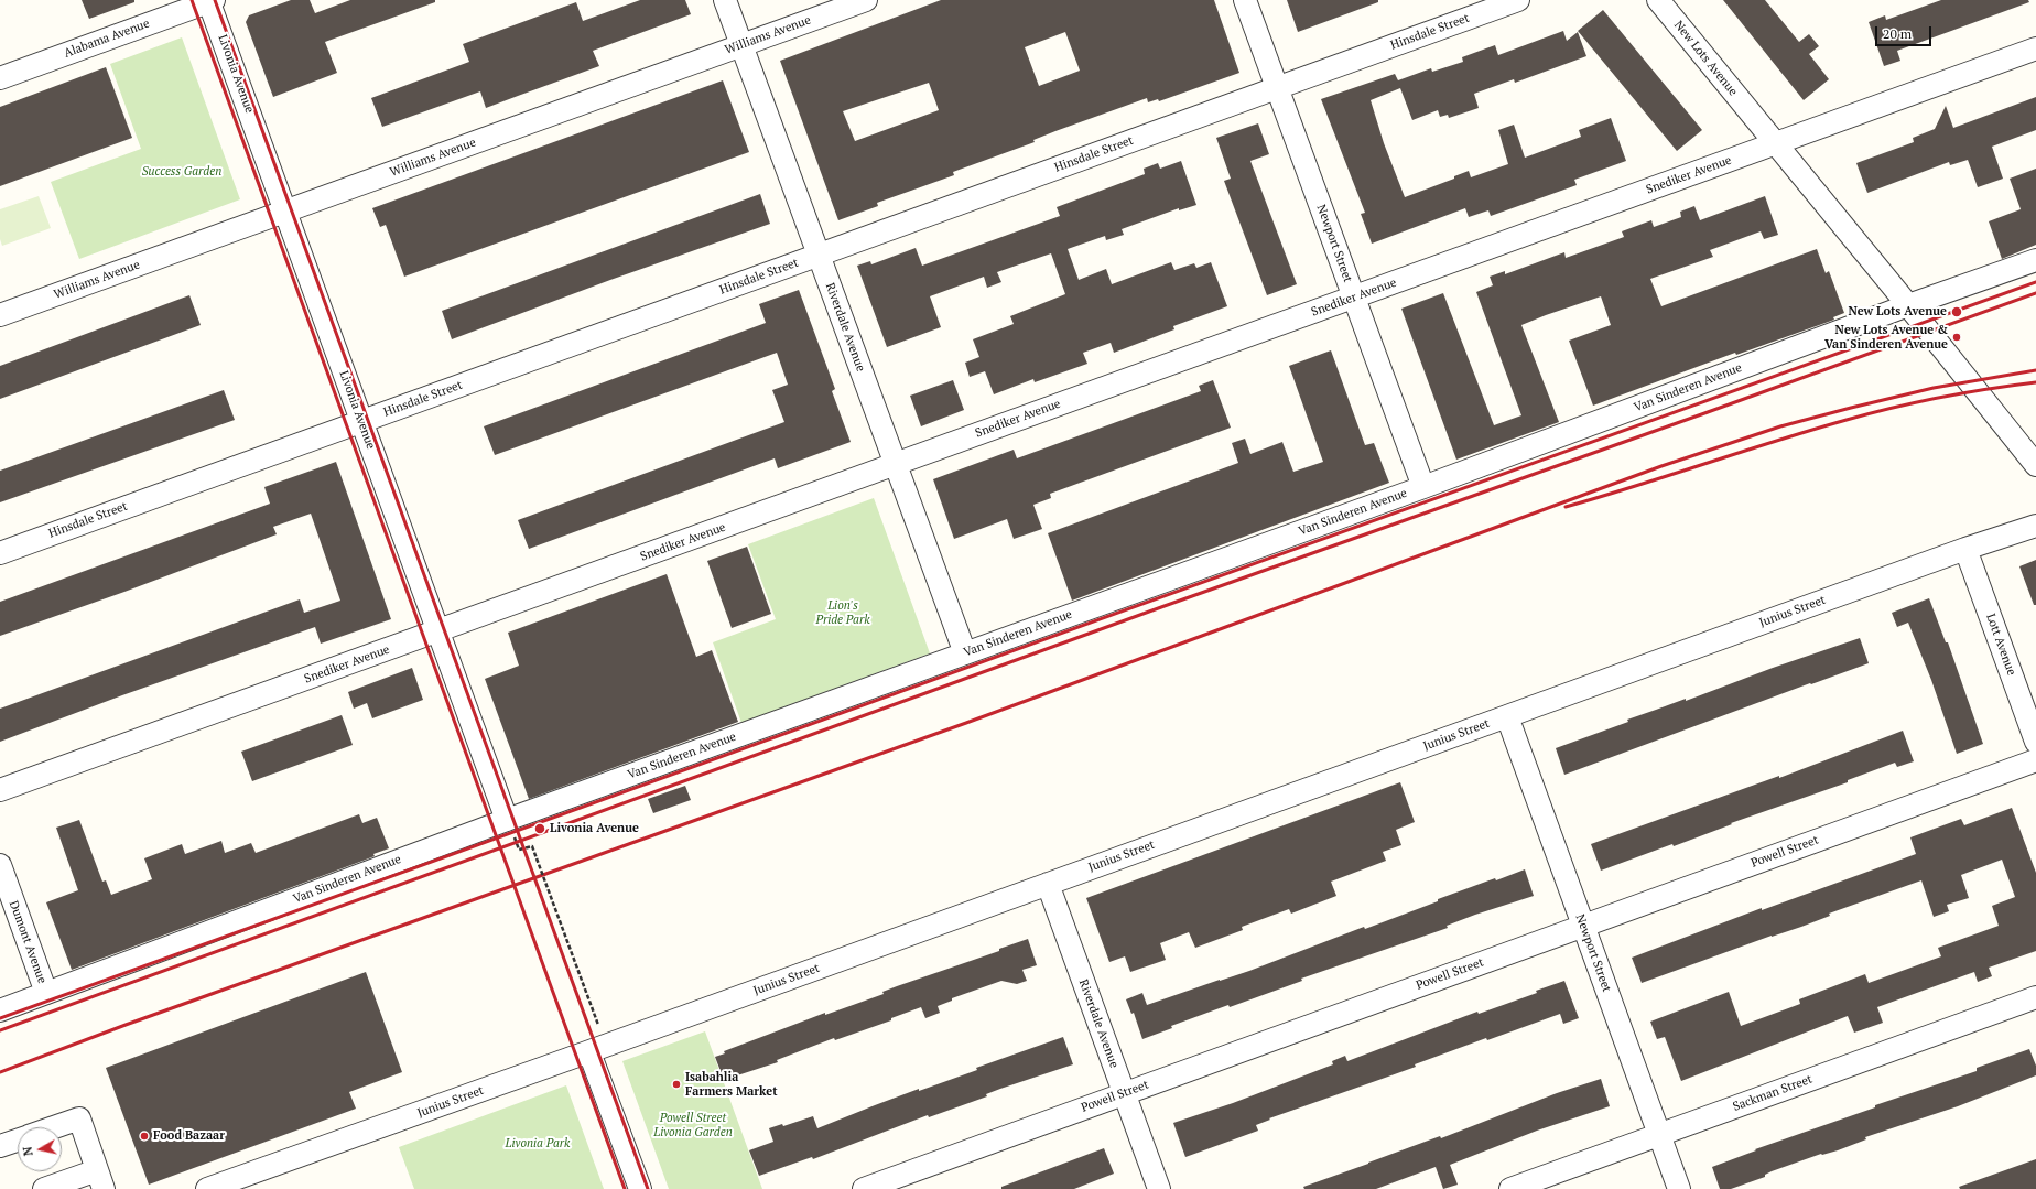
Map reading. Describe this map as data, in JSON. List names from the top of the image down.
{
  "streets": {
    "street": [
      "Hinsdale Street",
      "Williams Avenue",
      "Alabama Avenue",
      "New Lots Avenue",
      "Livonia Avenue",
      "Snediker Avenue",
      "Newport Street",
      "Riverdale Avenue",
      "Van Sinderen Avenue",
      "Junius Street",
      "Lott Avenue",
      "Powell Street",
      "Dumont Avenue",
      "Sackman Street"
    ]
  },
  "crossings": [
    ["Hinsdale Street", "Livonia Avenue"],
    ["Hinsdale Street", "Newport Street"],
    ["Hinsdale Street", "Riverdale Avenue"],
    ["Williams Avenue", "Livonia Avenue"],
    ["Williams Avenue", "Riverdale Avenue"],
    ["Alabama Avenue", "Livonia Avenue"],
    ["New Lots Avenue", "Snediker Avenue"],
    ["New Lots Avenue", "Van Sinderen Avenue"],
    ["Livonia Avenue", "Snediker Avenue"],
    ["Livonia Avenue", "Van Sinderen Avenue"],
    ["Snediker Avenue", "Newport Street"],
    ["Snediker Avenue", "Riverdale Avenue"],
    ["Newport Street", "Van Sinderen Avenue"],
    ["Newport Street", "Junius Street"],
    ["Newport Street", "Powell Street"],
    ["Newport Street", "Sackman Street"],
    ["Riverdale Avenue", "Van Sinderen Avenue"],
    ["Riverdale Avenue", "Junius Street"],
    ["Riverdale Avenue", "Powell Street"],
    ["Van Sinderen Avenue", "Dumont Avenue"],
    ["Junius Street", "Lott Avenue"]
  ],
  "parks": [
    "Success Garden",
    "Lion's Pride Park",
    "Powell Street Livonia Garden",
    "Livonia Park"
  ],
  "places": [
    "New Lots Avenue",
    "New Lots Avenue & Van Sinderen Avenue",
    "Livonia Avenue",
    "Isabahlia Farmers Market",
    "Food Bazaar"
  ],
  "scale_bar": "20 m",
  "north": "left"
}
